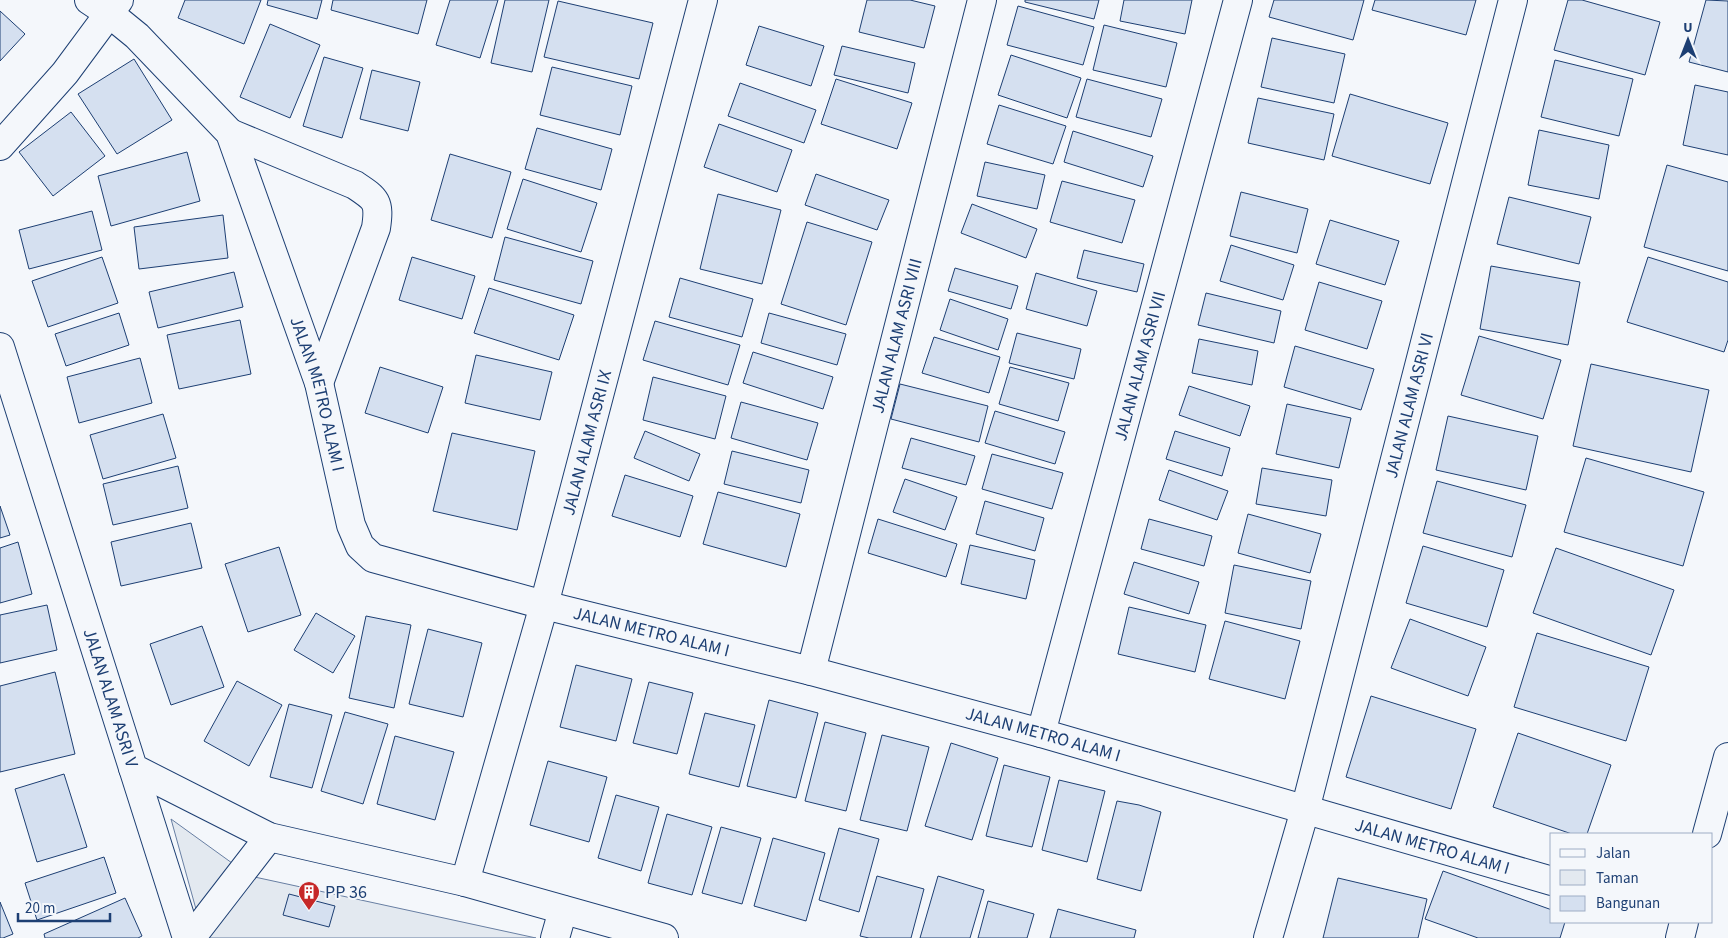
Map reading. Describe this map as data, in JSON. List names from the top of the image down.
{
  "streets": {
    "main road": [
      "JALAN ALAM ASRI VIII",
      "JALAN ALAM ASRI VII",
      "JALAN METRO ALAM I",
      "JALAN ALAM ASRI VI",
      "JALAN ALAM ASRI IX",
      "JALAN ALAM ASRI V"
    ]
  },
  "crossings": [
    ["JALAN ALAM ASRI VIII", "JALAN METRO ALAM I"],
    ["JALAN ALAM ASRI VII", "JALAN METRO ALAM I"],
    ["JALAN METRO ALAM I", "JALAN ALAM ASRI VI"],
    ["JALAN METRO ALAM I", "JALAN ALAM ASRI IX"],
    ["JALAN ALAM ASRI IX", "JALAN ALAM ASRI V"]
  ],
  "places": {
    "building": ["PP 36"]
  },
  "legend": ["Jalan", "Taman", "Bangunan"],
  "scale_bar": "20 m",
  "north": "top"
}
